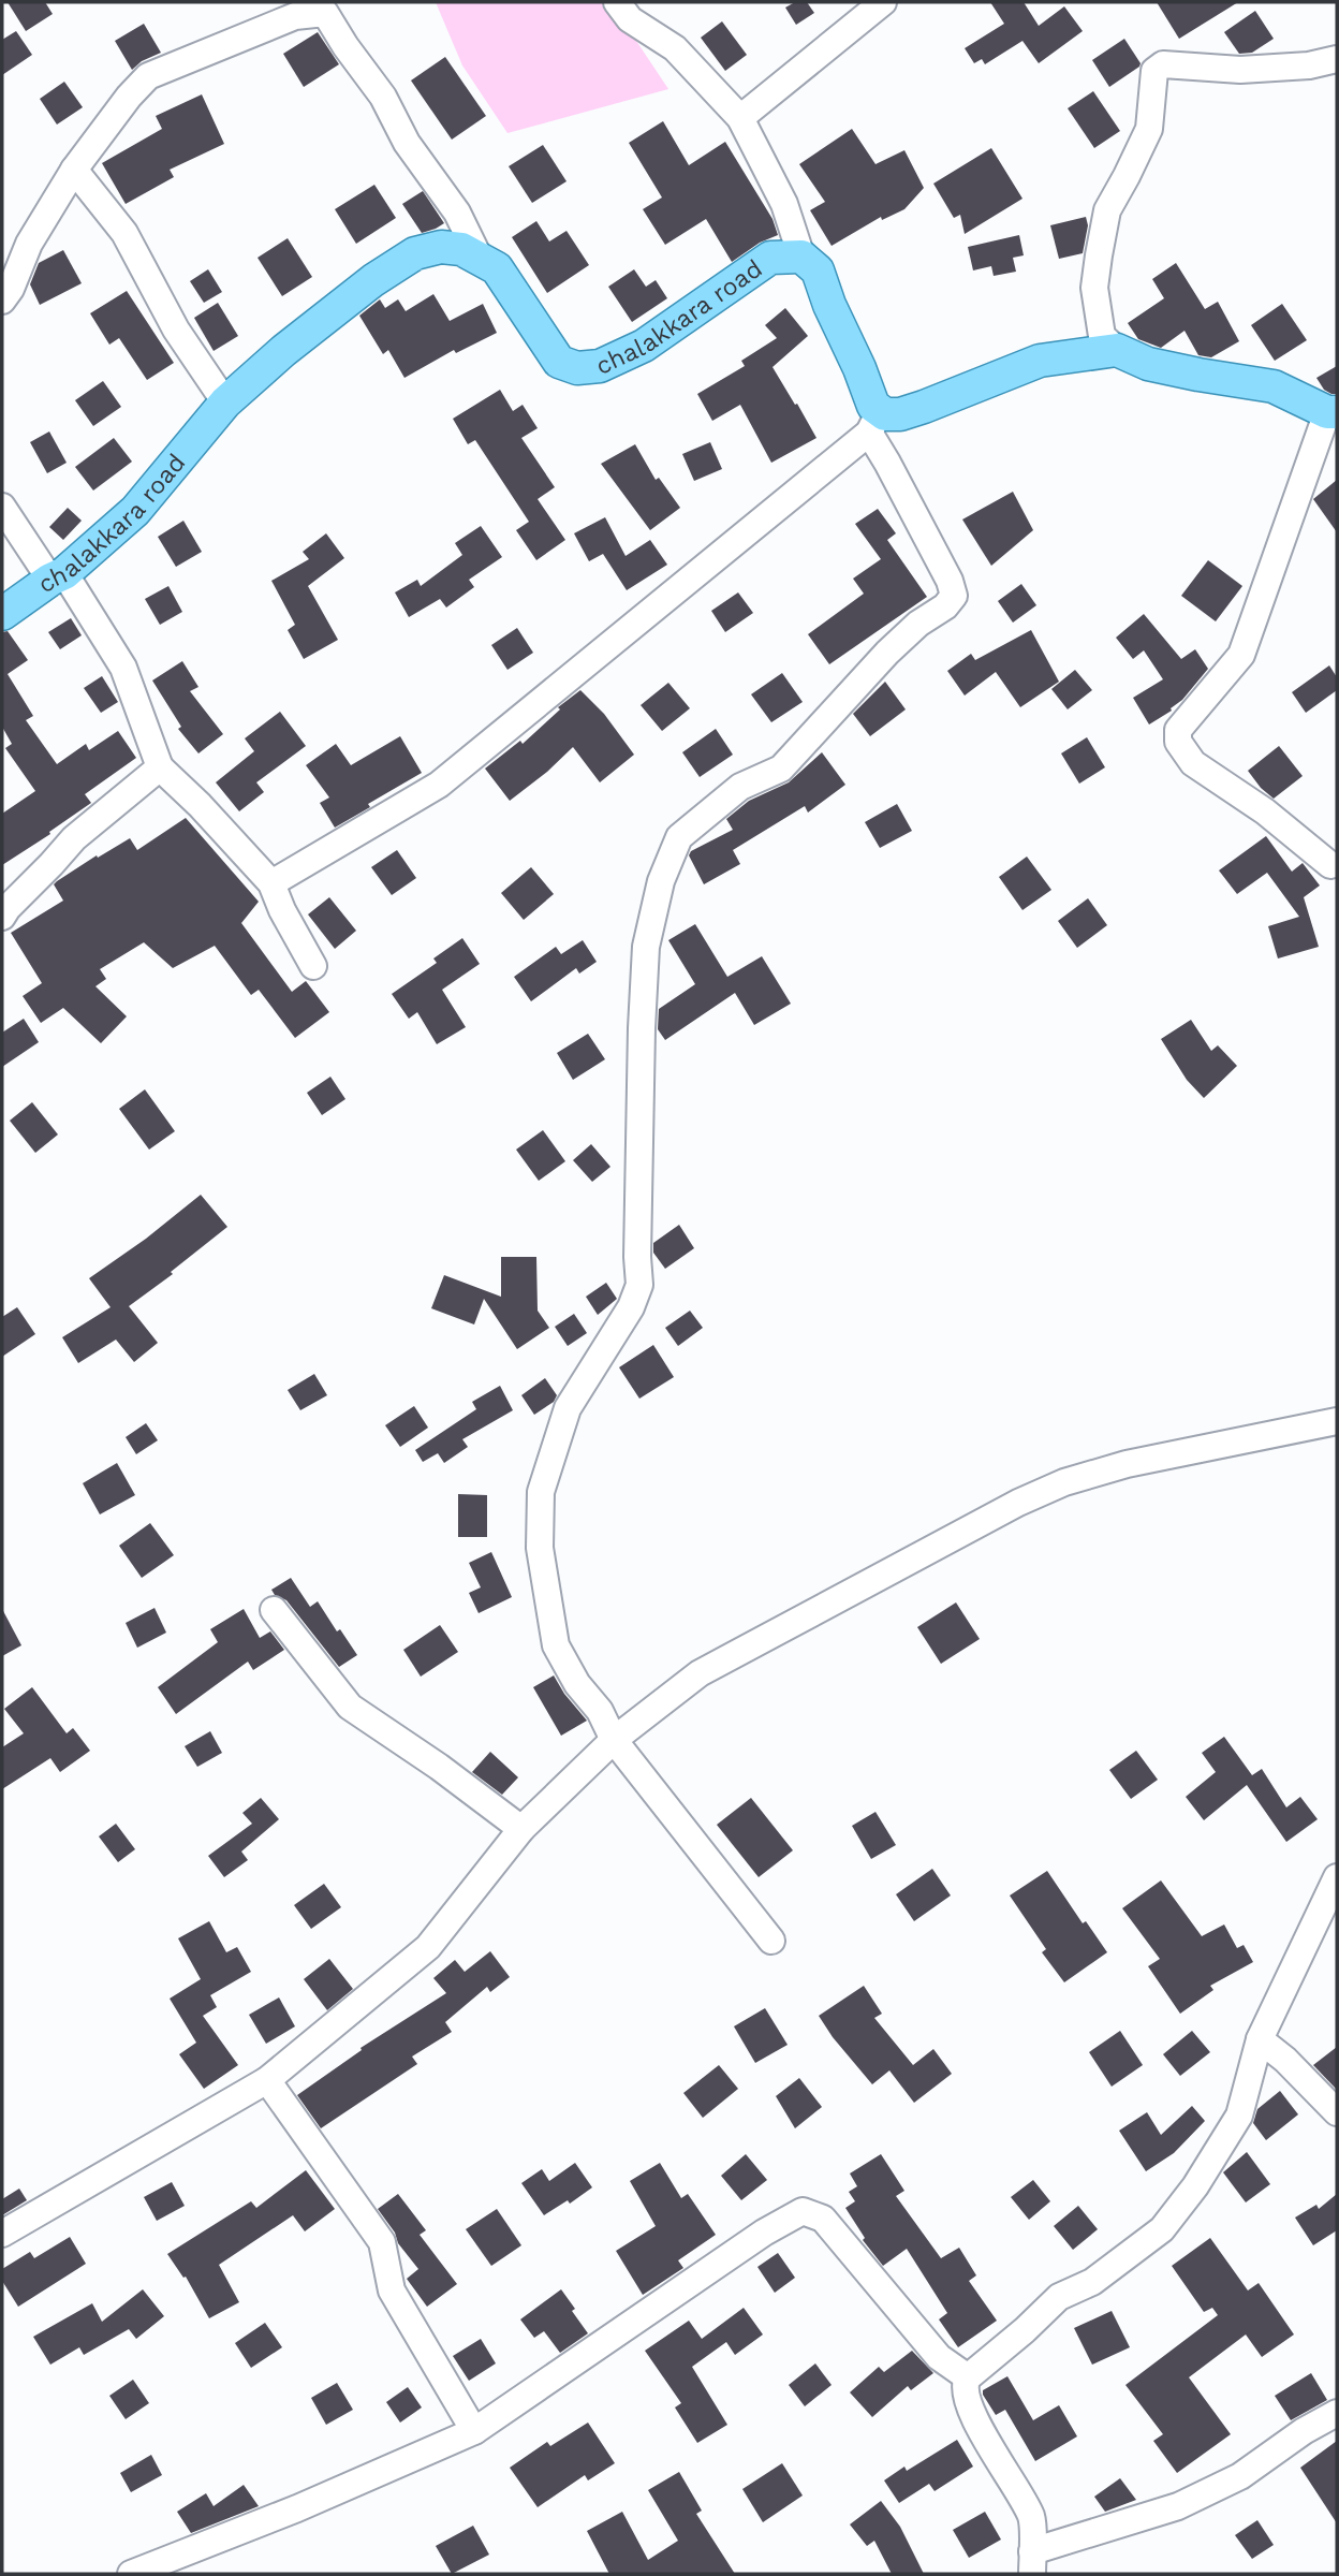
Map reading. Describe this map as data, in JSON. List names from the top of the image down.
{
  "streets": {
    "main road": ["chalakkara road"]
  }
}
